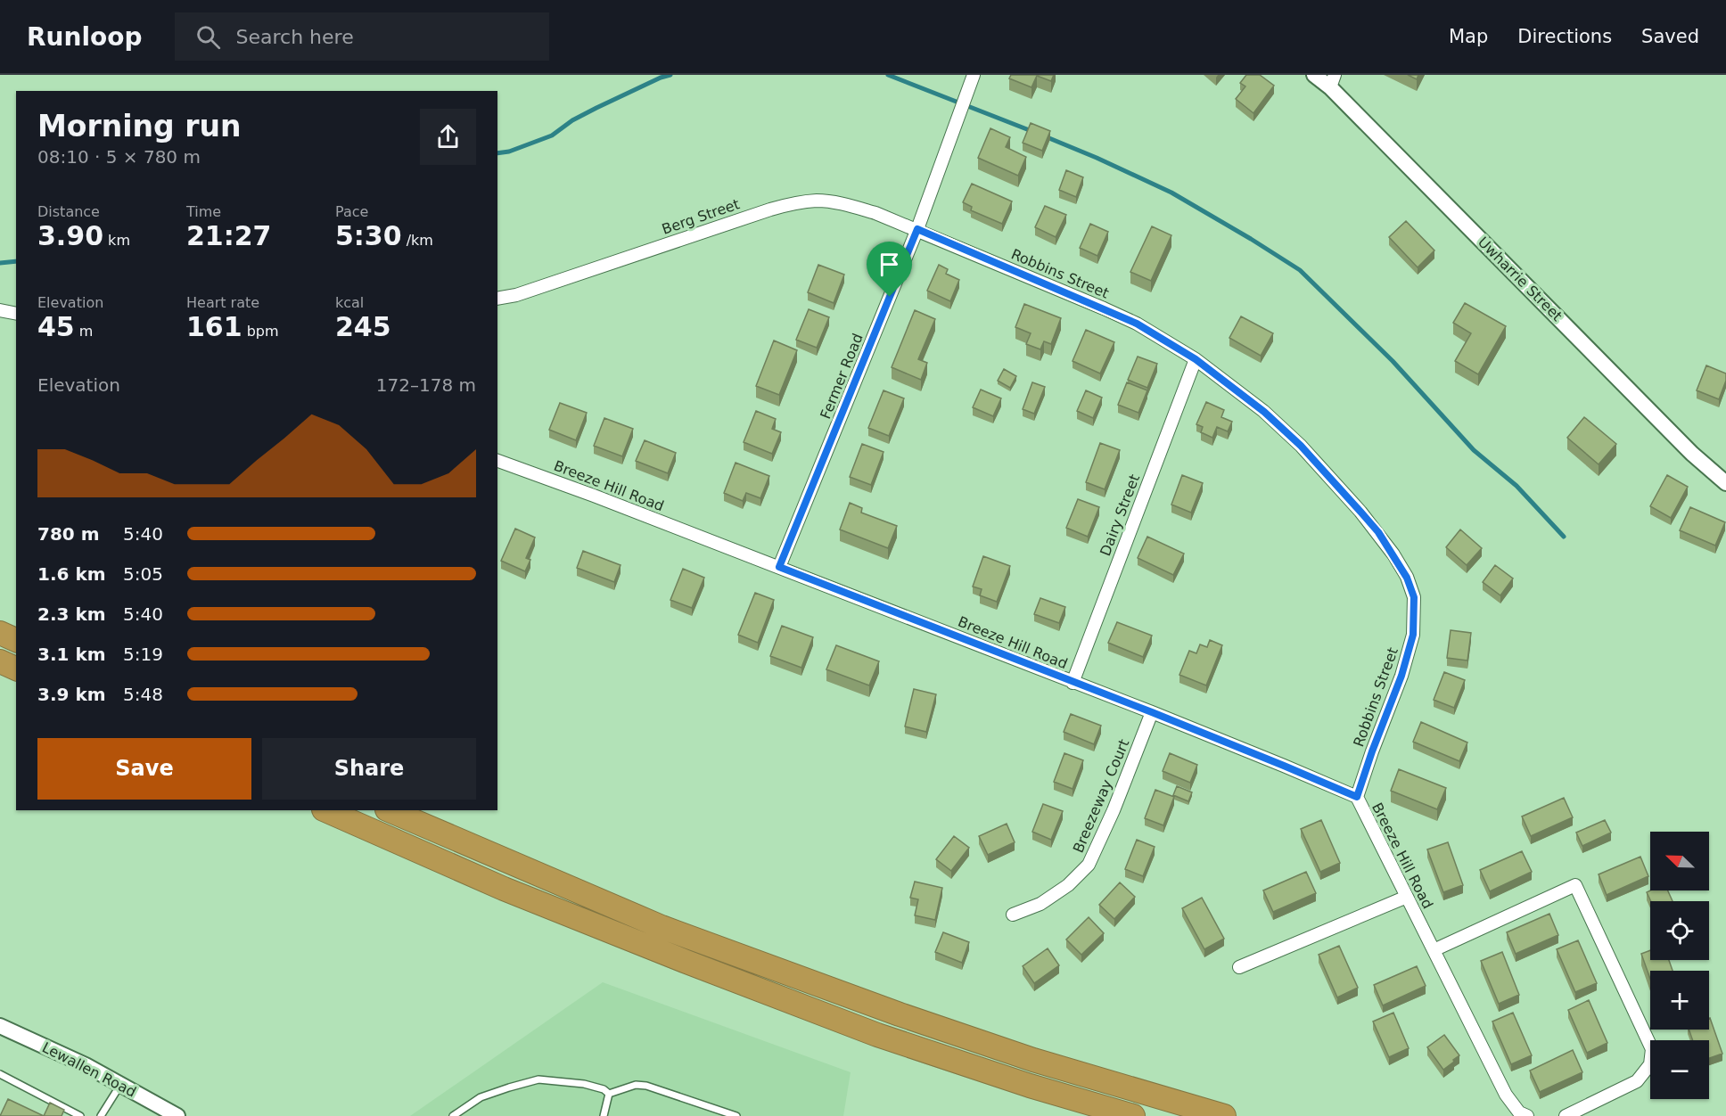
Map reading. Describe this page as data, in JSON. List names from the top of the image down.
{
  "streets": {
    "street": [
      "Berg Street",
      "Robbins Street",
      "Uwharrie Street",
      "Fermer Road",
      "Breeze Hill Road",
      "Dairy Street",
      "Breezeway Court",
      "Lewallen Road"
    ]
  },
  "crossings": [
    ["Berg Street", "Robbins Street"],
    ["Berg Street", "Fermer Road"],
    ["Robbins Street", "Fermer Road"],
    ["Robbins Street", "Breeze Hill Road"],
    ["Robbins Street", "Dairy Street"],
    ["Fermer Road", "Breeze Hill Road"],
    ["Breeze Hill Road", "Dairy Street"],
    ["Breeze Hill Road", "Breezeway Court"]
  ],
  "north": "top left",
  "page": {
    "header": "Runloop",
    "search": "Search here",
    "nav": ["Map", "Directions", "Saved"],
    "heading": ["Morning run", "08:10 · 5 × 780 m"],
    "stats": [
      ["Distance", "3.90 km"],
      ["Time", "21:27"],
      ["Pace", "5:30 /km"],
      ["Elevation", "45 m"],
      ["Heart rate", "161 bpm"],
      ["kcal", "245"]
    ],
    "chart": ["Elevation", "172–178 m"],
    "list": [
      {
        "name": "780 m",
        "note": "5:40"
      },
      {
        "name": "1.6 km",
        "note": "5:05"
      },
      {
        "name": "2.3 km",
        "note": "5:40"
      },
      {
        "name": "3.1 km",
        "note": "5:19"
      },
      {
        "name": "3.9 km",
        "note": "5:48"
      }
    ],
    "buttons": ["Save", "Share"],
    "map_buttons": ["+", "−"]
  }
}
